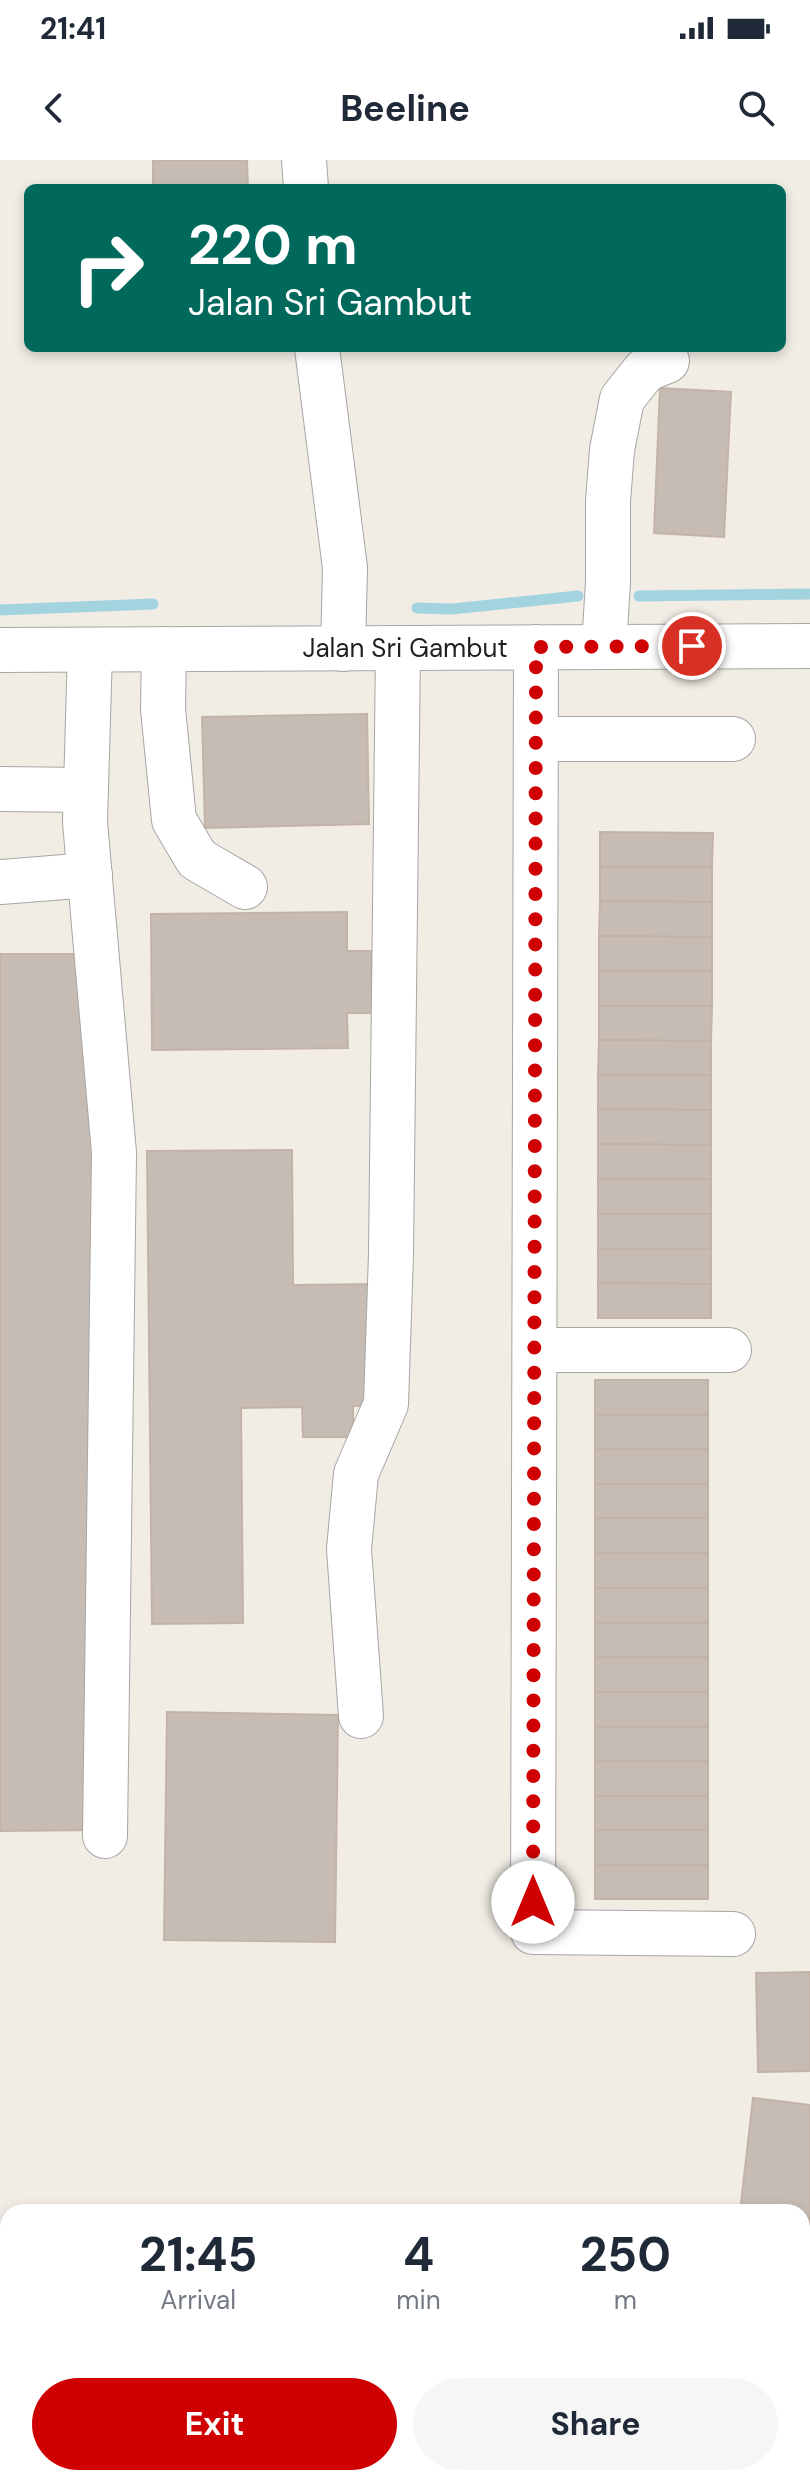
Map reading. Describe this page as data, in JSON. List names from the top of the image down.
{
  "streets": {
    "street": ["Jalan Sri Gambut"]
  },
  "page": {
    "status": "21:41",
    "header": "Beeline",
    "turn": ["220 m", "Jalan Sri Gambut"],
    "eta": [
      "21:45",
      "Arrival",
      "4",
      "min",
      "250",
      "m"
    ],
    "buttons": ["Exit", "Share"]
  }
}
